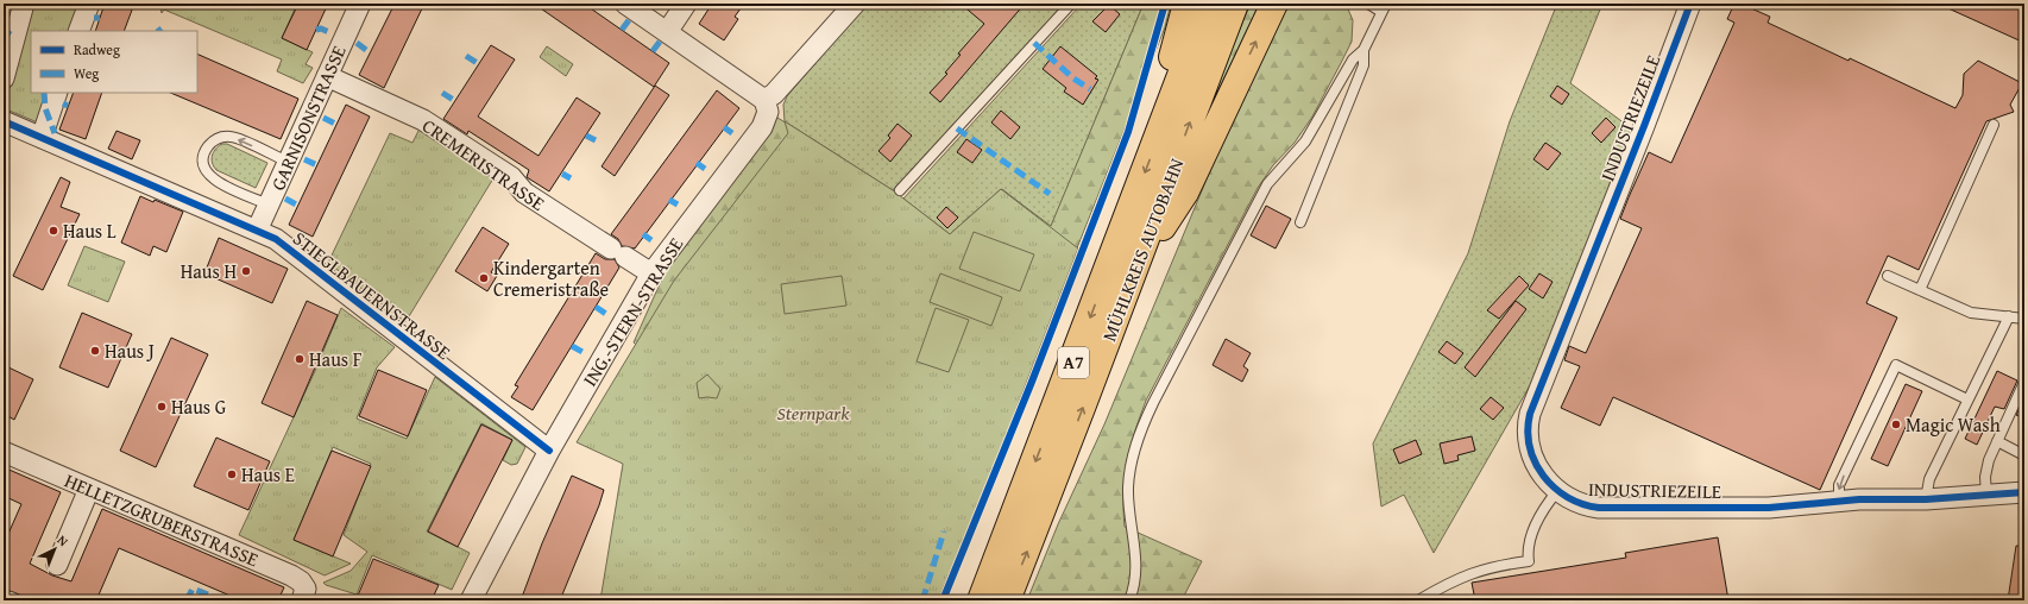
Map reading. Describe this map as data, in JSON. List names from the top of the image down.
{
  "streets": {
    "highway": ["MÜHLKREIS AUTOBAHN", "A7"],
    "street": [
      "GARNISONSTRASSE",
      "INDUSTRIEZEILE",
      "CREMERISTRASSE",
      "STIEGLBAUERNSTRASSE",
      "ING.-STERN-STRASSE",
      "HELLETZGRUBERSTRASSE"
    ]
  },
  "crossings": [
    ["GARNISONSTRASSE", "CREMERISTRASSE"],
    ["GARNISONSTRASSE", "STIEGLBAUERNSTRASSE"],
    ["CREMERISTRASSE", "ING.-STERN-STRASSE"],
    ["STIEGLBAUERNSTRASSE", "ING.-STERN-STRASSE"]
  ],
  "parks": ["Sternpark"],
  "places": [
    "Haus L",
    "Haus H",
    "Kindergarten Cremeristraße",
    "Haus J",
    "Haus F",
    "Haus G",
    "Magic Wash",
    "Haus E"
  ],
  "legend": ["Radweg", "Weg"],
  "north": "top right"
}
